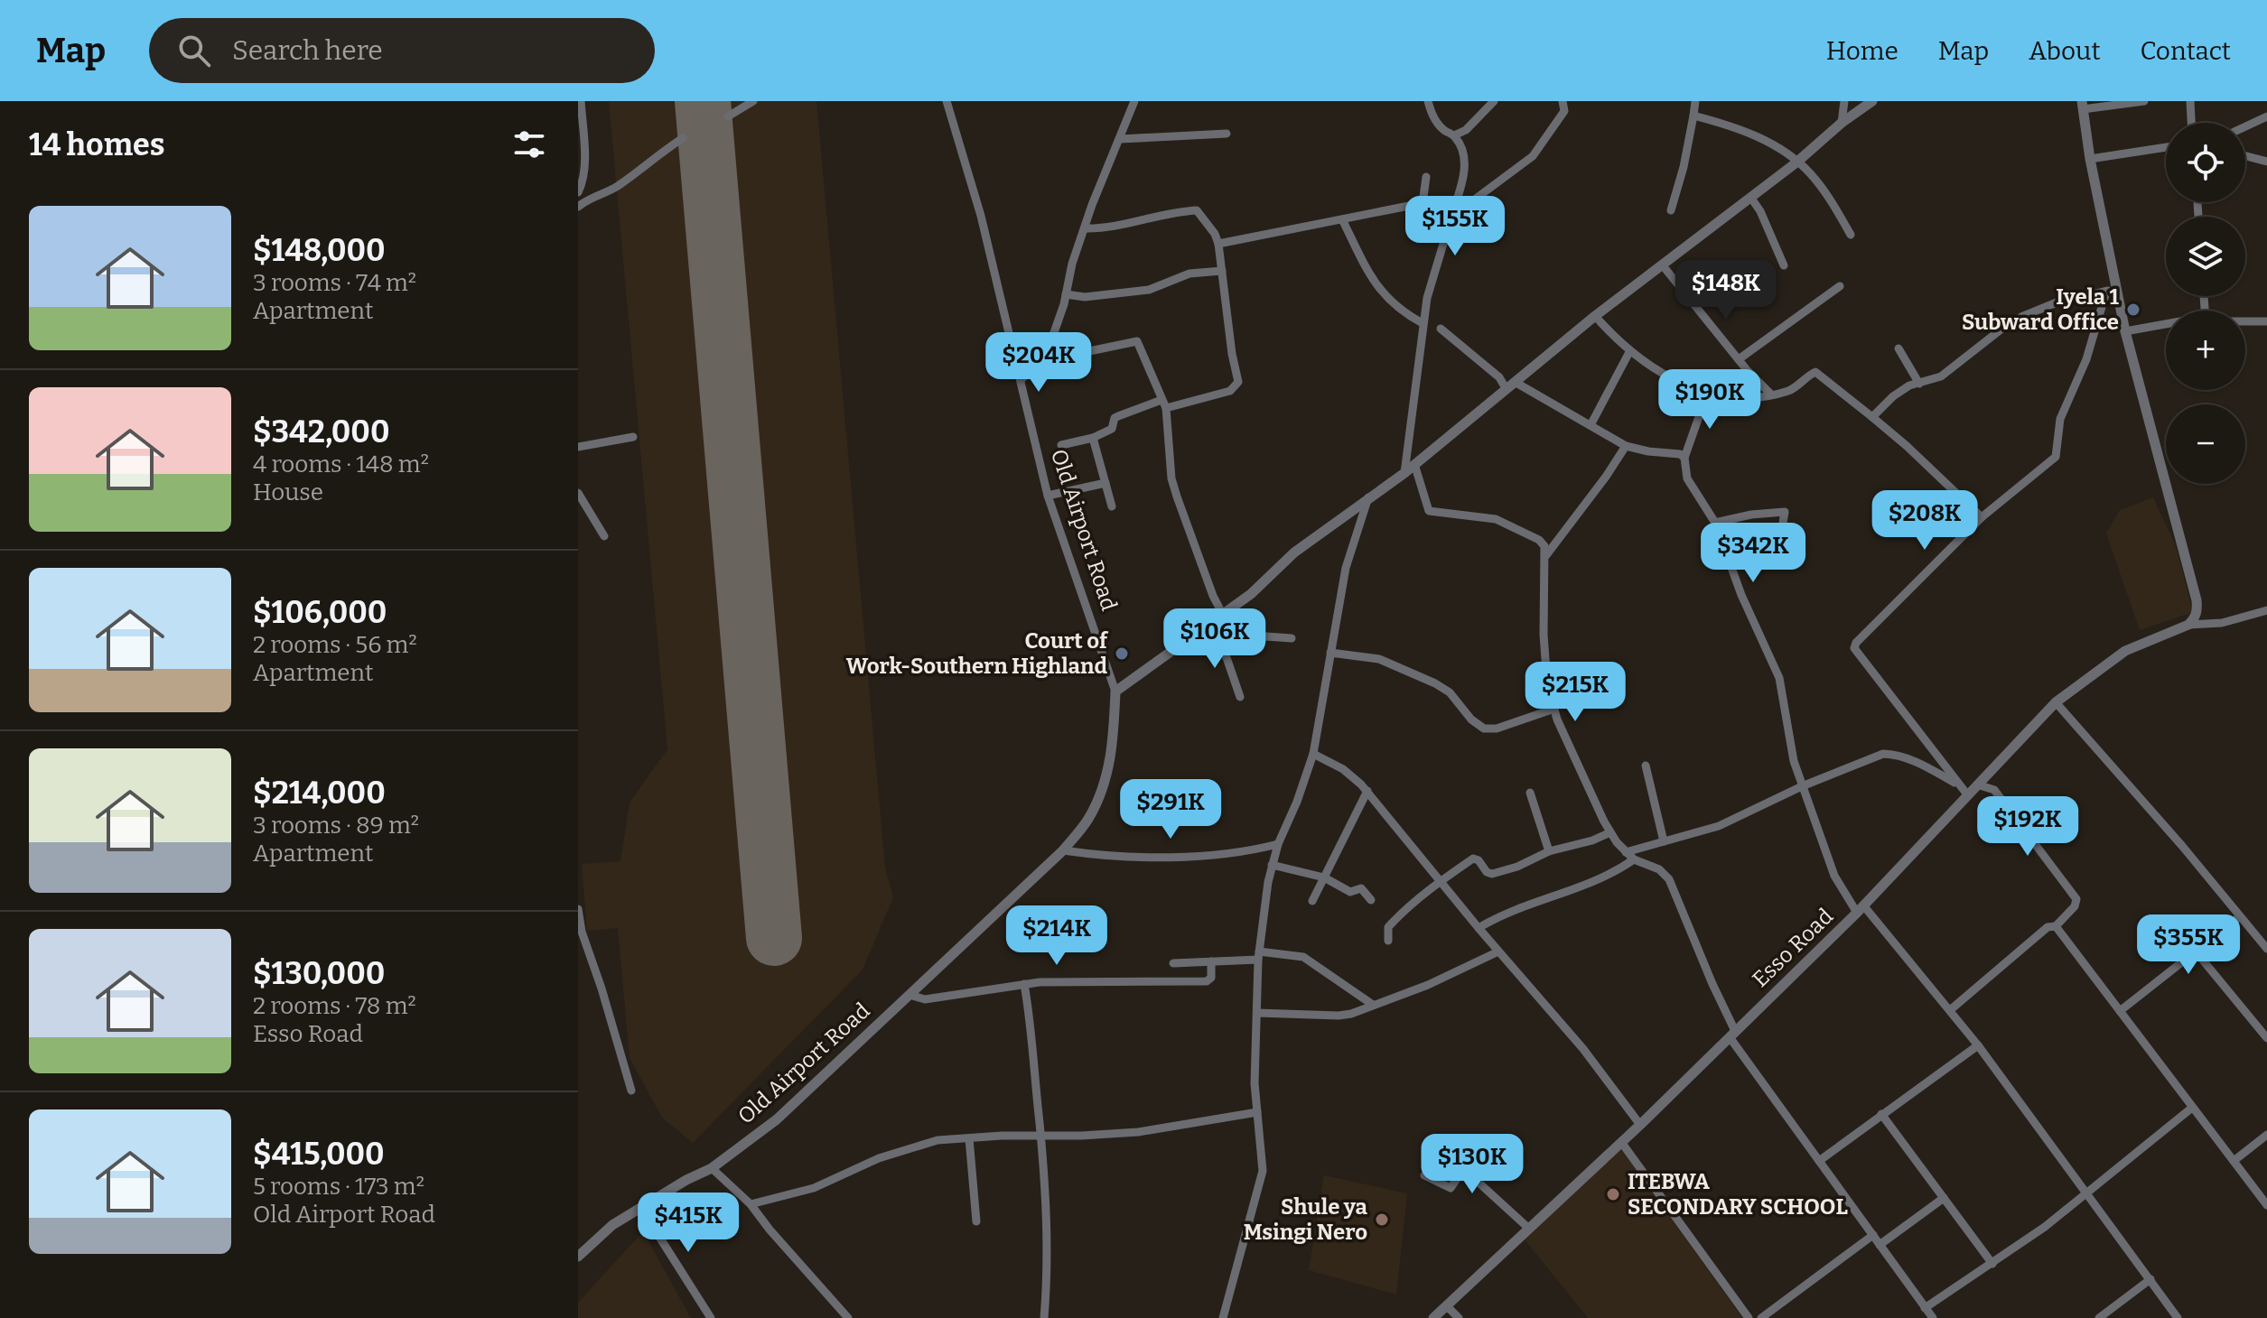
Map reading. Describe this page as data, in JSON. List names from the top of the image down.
{
  "streets": {
    "street": ["Old Airport Road", "Esso Road"]
  },
  "places": [
    "Iyela 1 Subward Office",
    "Court of Work-Southern Highland",
    "ITEBWA SECONDARY SCHOOL",
    "Shule ya Msingi Nero"
  ],
  "page": {
    "header": "Map",
    "search": "Search here",
    "nav": [
      "Home",
      "Map",
      "About",
      "Contact"
    ],
    "heading": "14 homes",
    "map_buttons": ["+", "−"],
    "list": [
      {
        "name": "$148,000",
        "note": "3 rooms · 74 m² · Apartment"
      },
      {
        "name": "$342,000",
        "note": "4 rooms · 148 m² · House"
      },
      {
        "name": "$106,000",
        "note": "2 rooms · 56 m² · Apartment"
      },
      {
        "name": "$214,000",
        "note": "3 rooms · 89 m² · Apartment"
      },
      {
        "name": "$130,000",
        "note": "2 rooms · 78 m² · Esso Road"
      },
      {
        "name": "$415,000",
        "note": "5 rooms · 173 m² · Old Airport Road"
      }
    ],
    "price": [
      "$155K",
      "$148K",
      "$204K",
      "$190K",
      "$208K",
      "$342K",
      "$106K",
      "$215K",
      "$291K",
      "$192K",
      "$214K",
      "$355K",
      "$130K",
      "$415K"
    ]
  }
}
